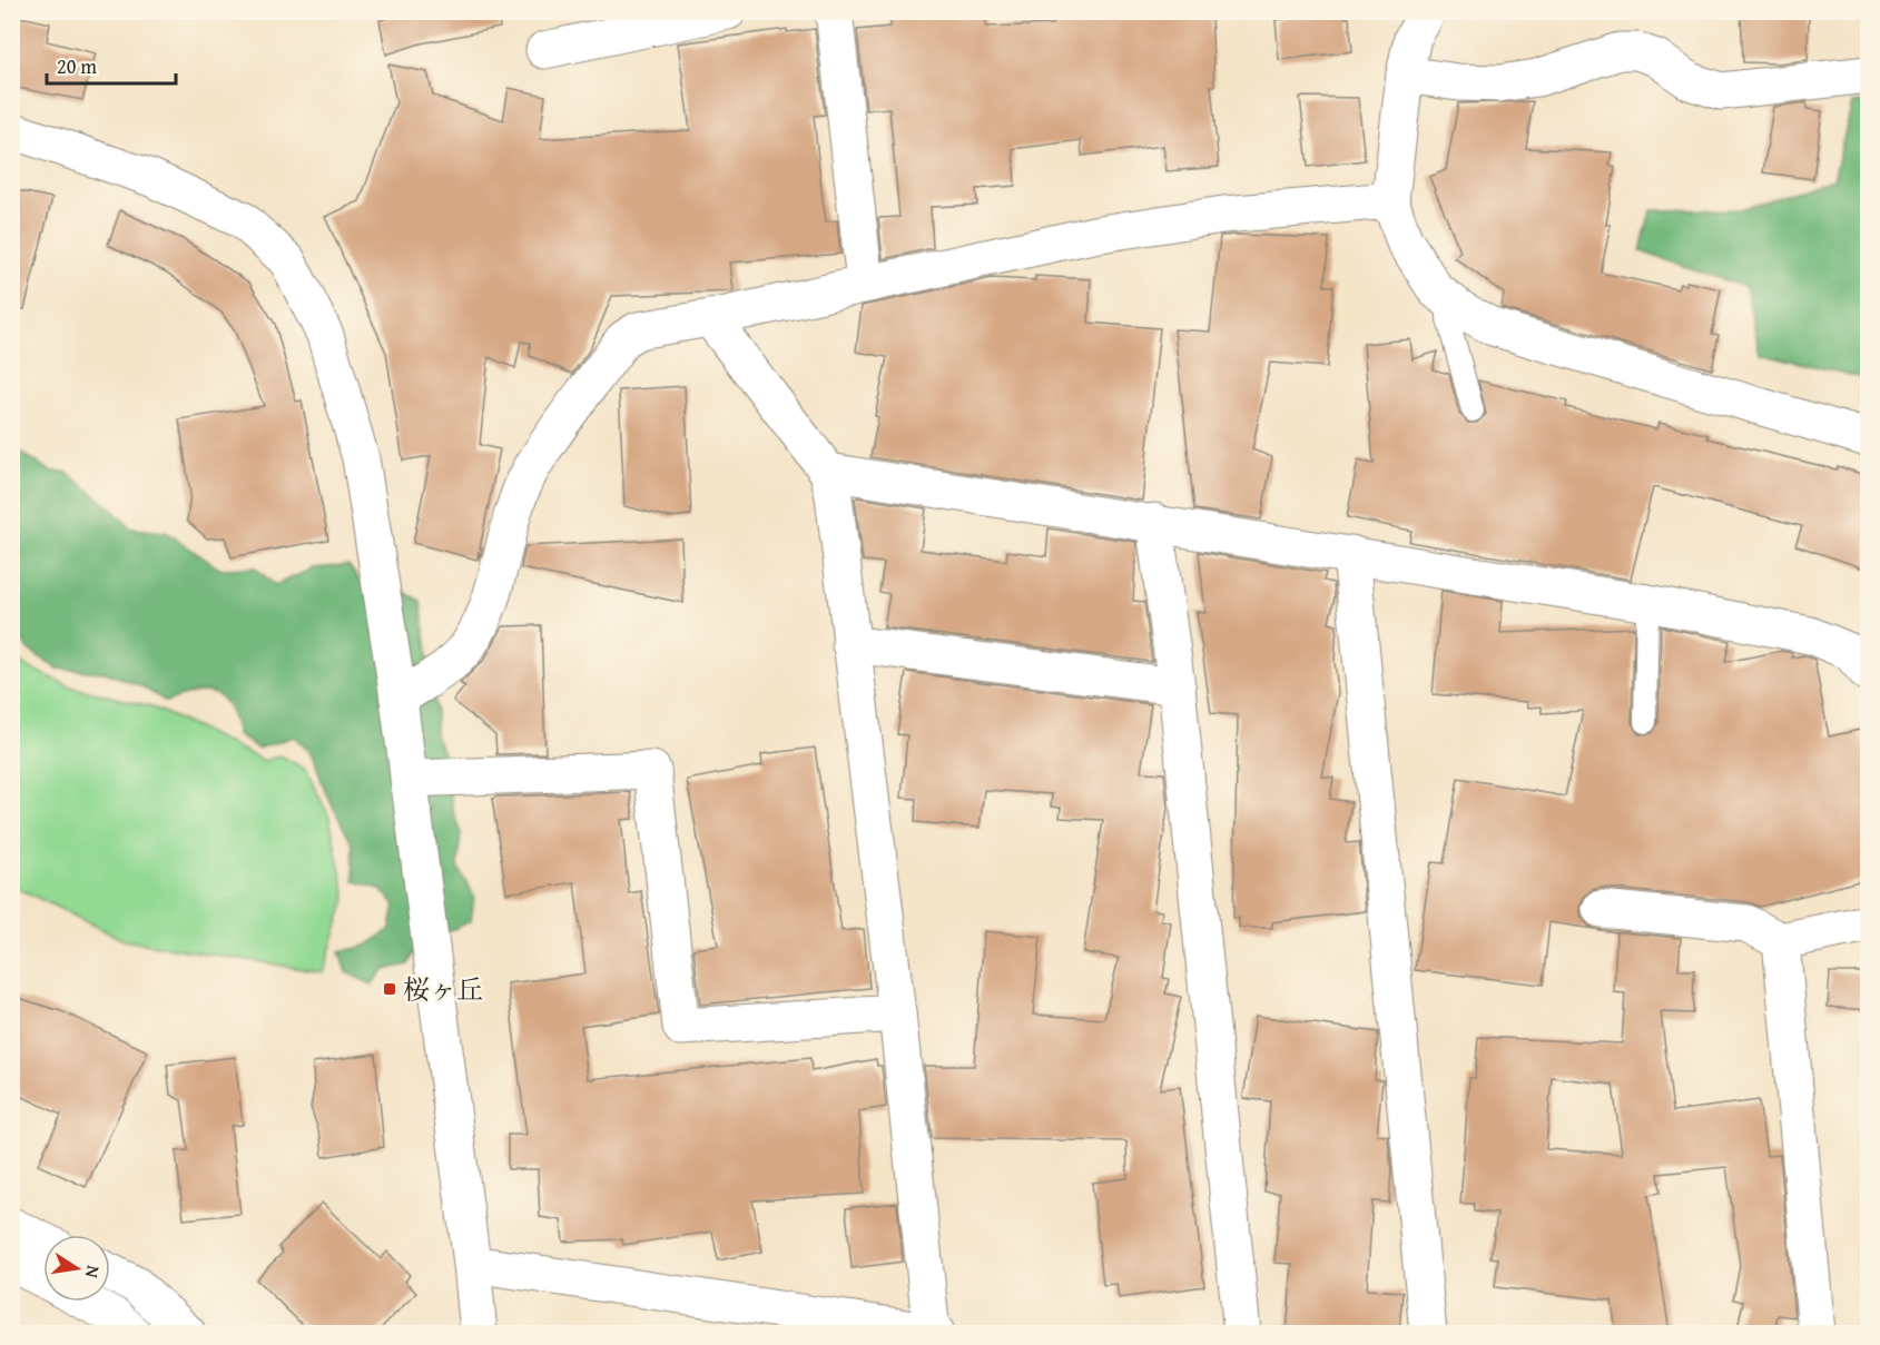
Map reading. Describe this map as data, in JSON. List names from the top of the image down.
{
  "places": {
    "transit": ["桜ヶ丘"]
  },
  "scale_bar": "20 m",
  "north": "right"
}
